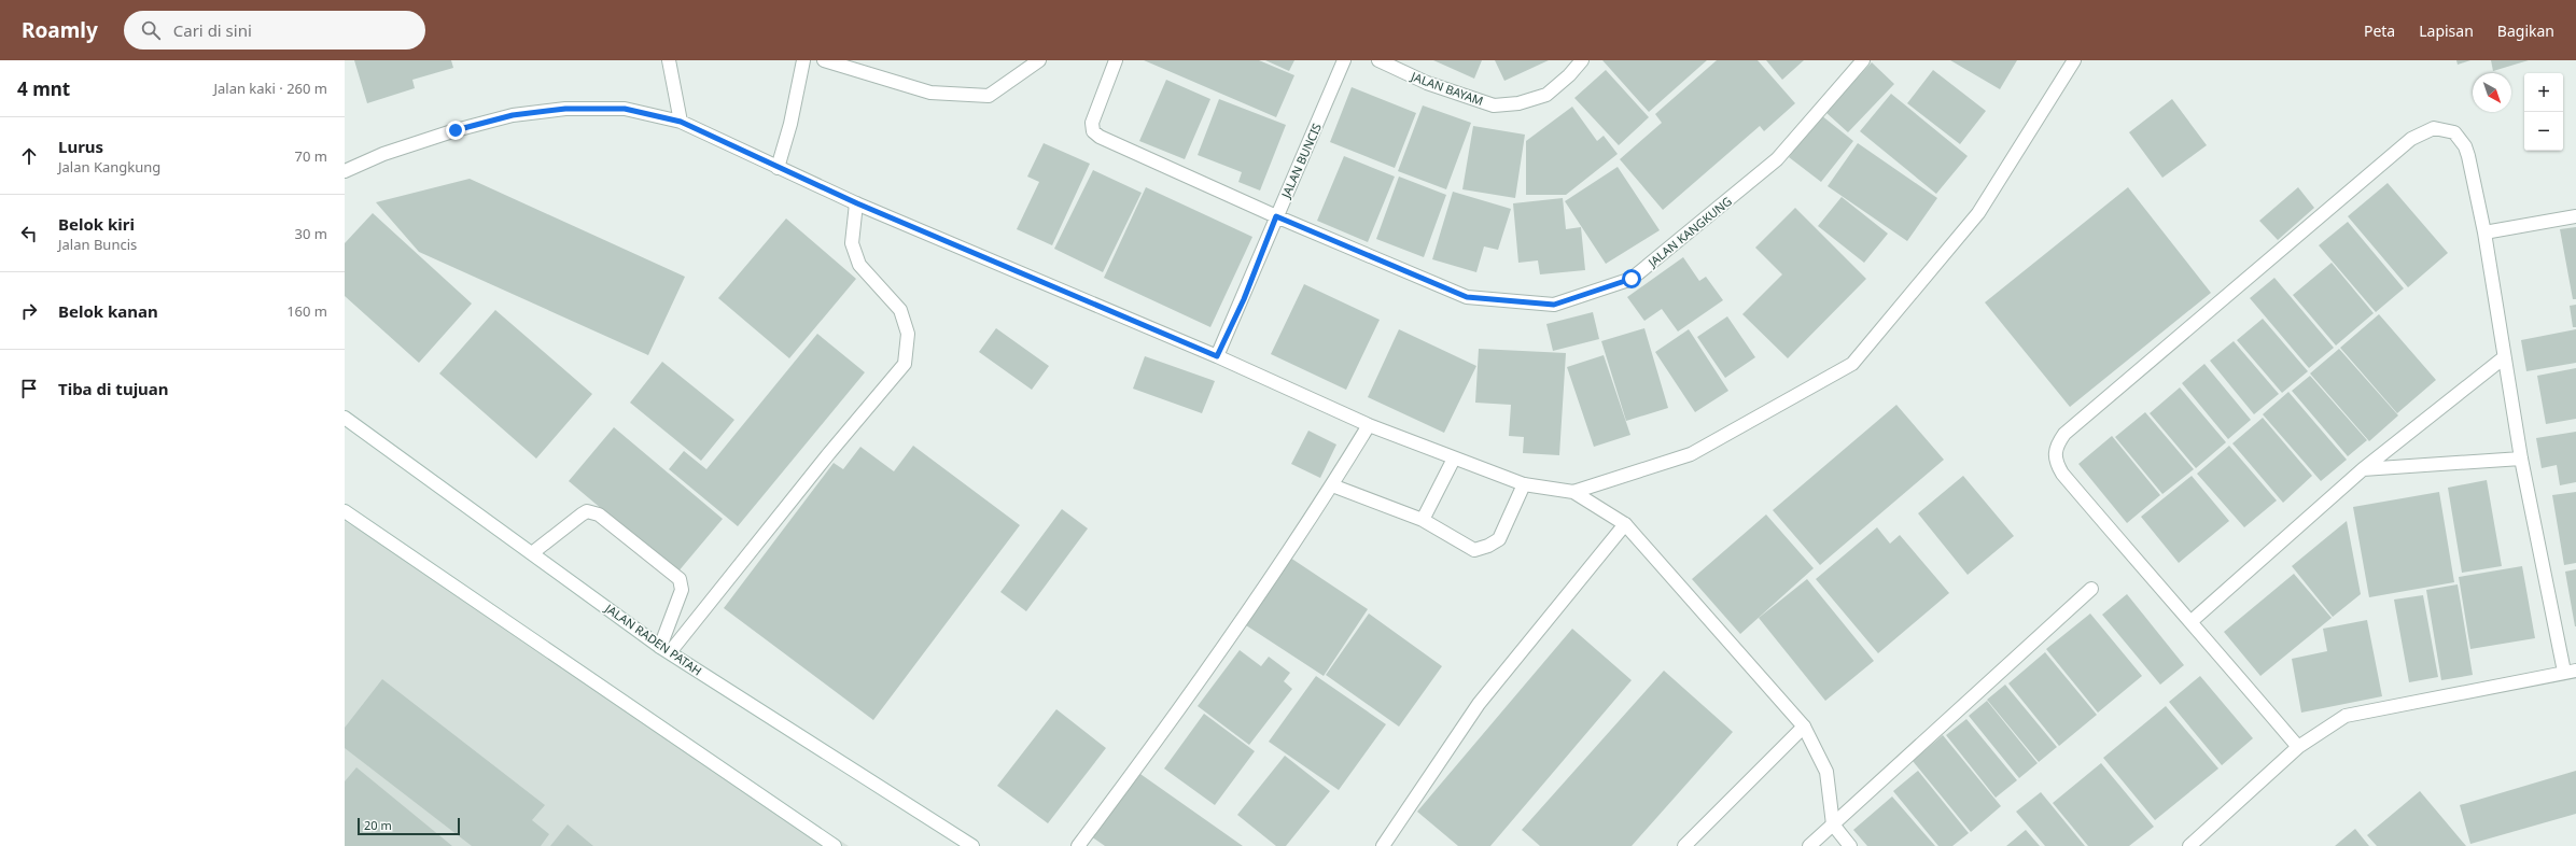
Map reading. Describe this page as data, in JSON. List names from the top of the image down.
{
  "streets": {
    "street": [
      "JALAN BAYAM",
      "JALAN BUNCIS",
      "JALAN KANGKUNG",
      "JALAN RADEN PATAH"
    ]
  },
  "crossings": [
    ["JALAN BUNCIS", "JALAN KANGKUNG"]
  ],
  "scale_bar": "20 m",
  "north": "bottom right",
  "page": {
    "header": "Roamly",
    "search": "Cari di sini",
    "nav": ["Peta", "Lapisan", "Bagikan"],
    "heading": ["4 mnt", "Jalan kaki · 260 m"],
    "map_buttons": ["+", "−"],
    "list": [
      ["Lurus", "Jalan Kangkung", "70 m"],
      ["Belok kiri", "Jalan Buncis", "30 m"],
      ["Belok kanan", "160 m"],
      "Tiba di tujuan"
    ],
    "scale": "20 m"
  }
}
